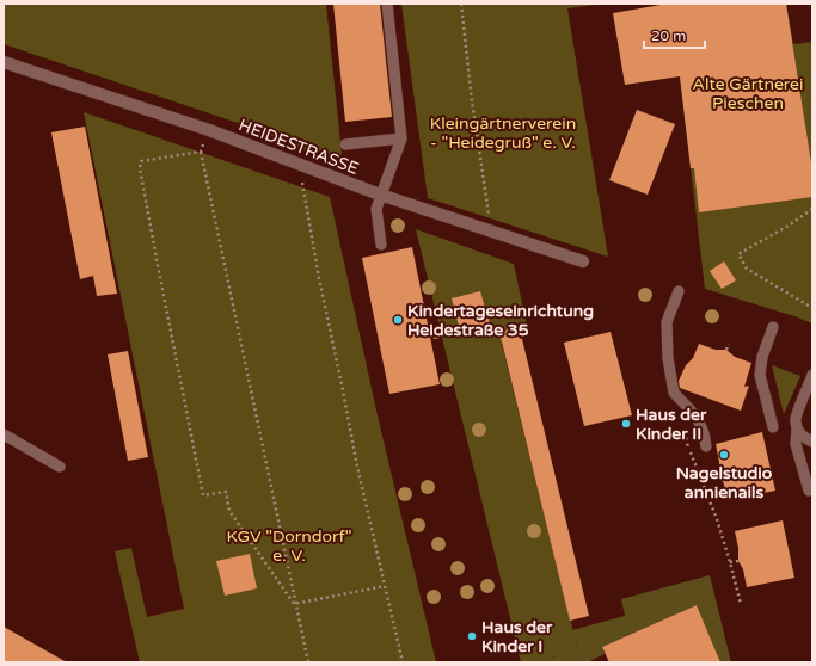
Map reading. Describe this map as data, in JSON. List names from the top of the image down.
{
  "streets": {
    "street": ["HEIDESTRASSE"]
  },
  "parks": ["Alte Gärtnerei Pieschen", "Kleingärtnerverein - \"Heidegruß\" e. V.", "KGV \"Dorndorf\" e. V."],
  "places": [
    "Kindertageseinrichtung Heidestraße 35",
    "Haus der Kinder II",
    "Nagelstudio annienails",
    "Haus der Kinder I"
  ],
  "scale_bar": "20 m"
}
